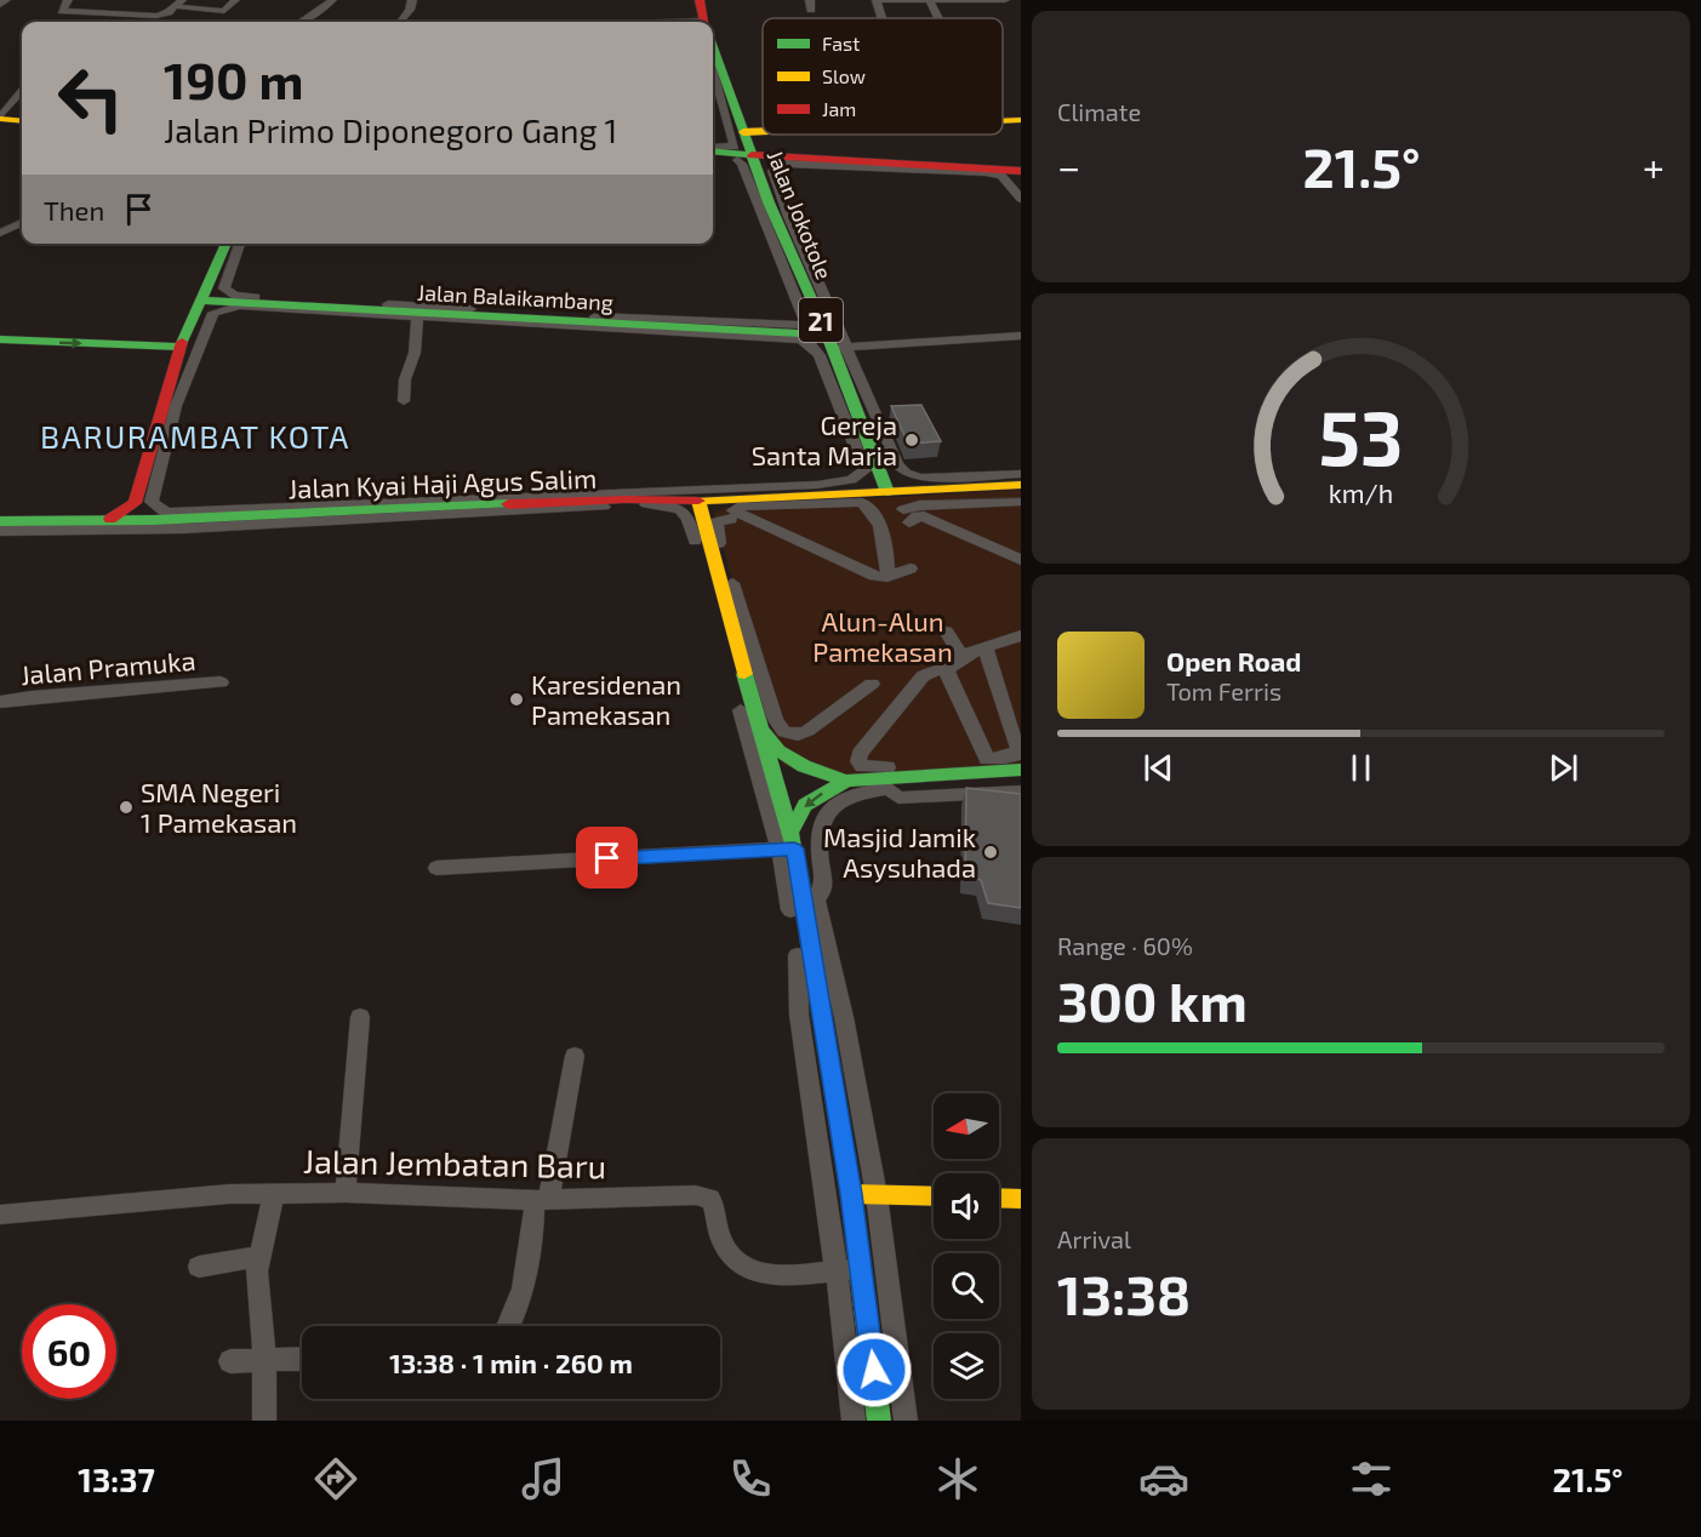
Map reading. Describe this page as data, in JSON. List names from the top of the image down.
{
  "streets": {
    "main road": [
      "Jalan Jokotole",
      "Jalan Balaikambang",
      "21",
      "Jalan Kyai Haji Agus Salim"
    ],
    "street": ["Jalan Pramuka", "Jalan Jembatan Baru"]
  },
  "crossings": [
    ["Jalan Jokotole", "Jalan Balaikambang"],
    ["Jalan Jokotole", "Jalan Kyai Haji Agus Salim"]
  ],
  "districts": ["BARURAMBAT KOTA"],
  "parks": ["Alun-Alun Pamekasan"],
  "places": [
    "Gereja Santa Maria",
    "Karesidenan Pamekasan",
    "SMA Negeri 1 Pamekasan",
    "Masjid Jamik Asysuhada"
  ],
  "legend": ["Fast", "Slow", "Jam"],
  "north": "left",
  "page": {
    "tile": [
      "Climate",
      ["Range · 60%", "300 km"],
      ["Arrival", "13:38"]
    ],
    "turn": ["190 m", "Jalan Primo Diponegoro Gang 1"],
    "heat": ["−", "21.5°", "+"],
    "then": "Then",
    "song": ["Open Road", "Tom Ferris"],
    "limit": "60",
    "trip": "13:38 · 1 min · 260 m",
    "tabs": ["13:37", "21.5°"],
    "gauge": ["53", "km/h"]
  }
}
